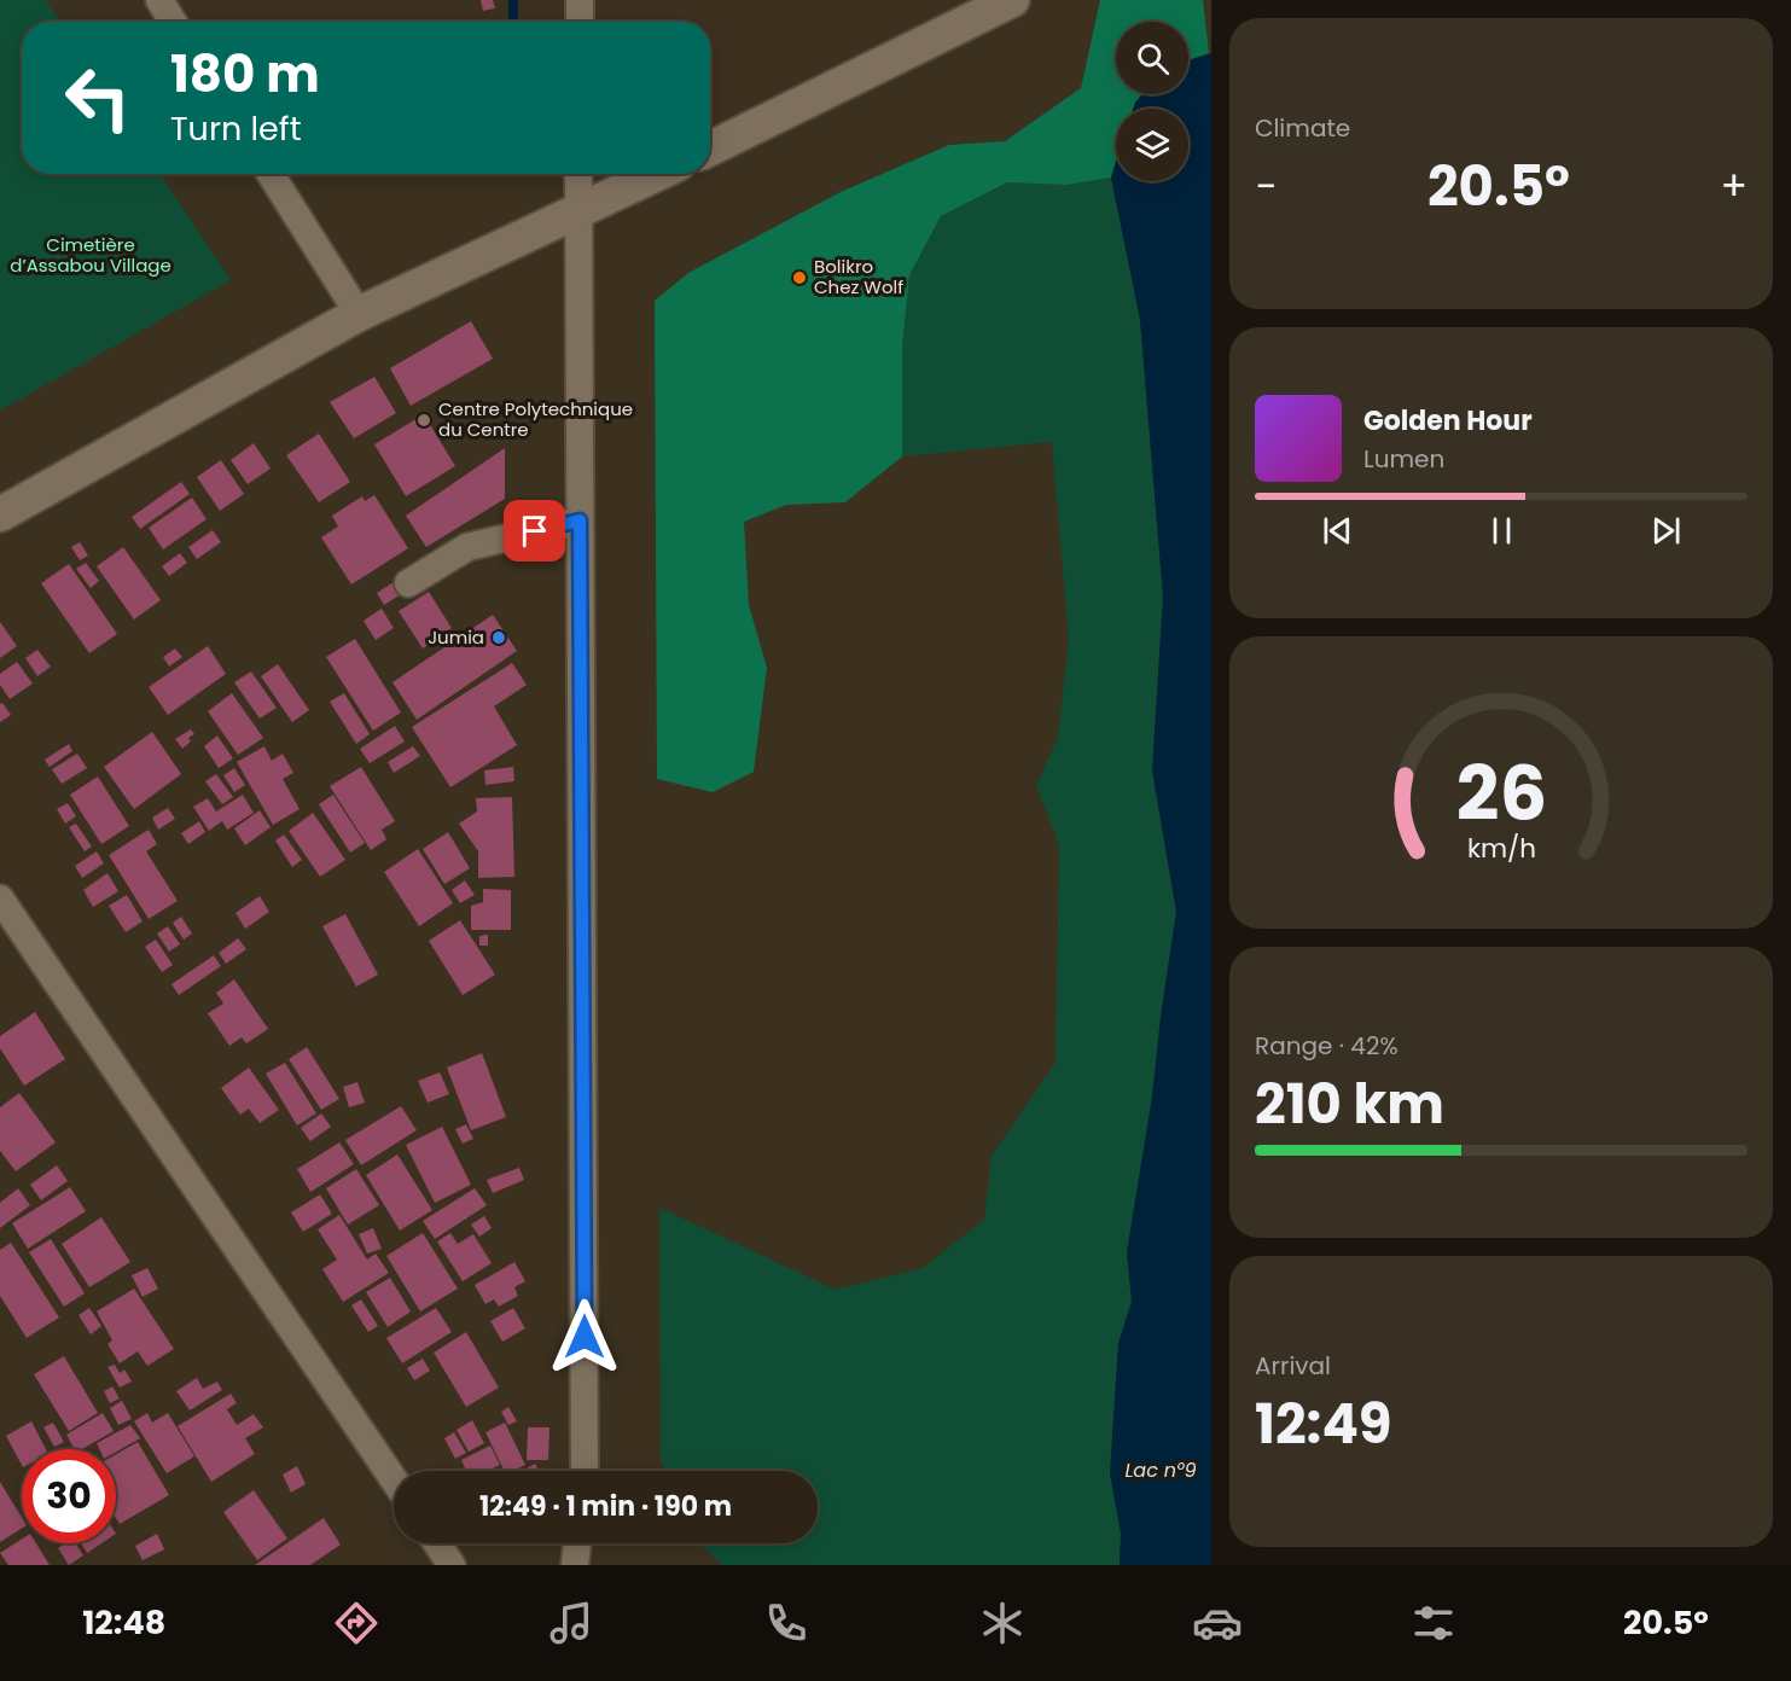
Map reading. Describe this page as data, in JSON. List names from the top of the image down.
{
  "water": ["Lac n°9"],
  "parks": ["Cimetière d’Assabou Village"],
  "places": ["Bolikro Chez Wolf", "Centre Polytechnique du Centre", "Jumia"],
  "page": {
    "tile": [
      "Climate",
      ["Range · 42%", "210 km"],
      ["Arrival", "12:49"]
    ],
    "turn": ["180 m", "Turn left"],
    "heat": ["−", "20.5°", "+"],
    "song": ["Golden Hour", "Lumen"],
    "limit": "30",
    "trip": "12:49 · 1 min · 190 m",
    "tabs": ["12:48", "20.5°"],
    "gauge": ["26", "km/h"]
  }
}
